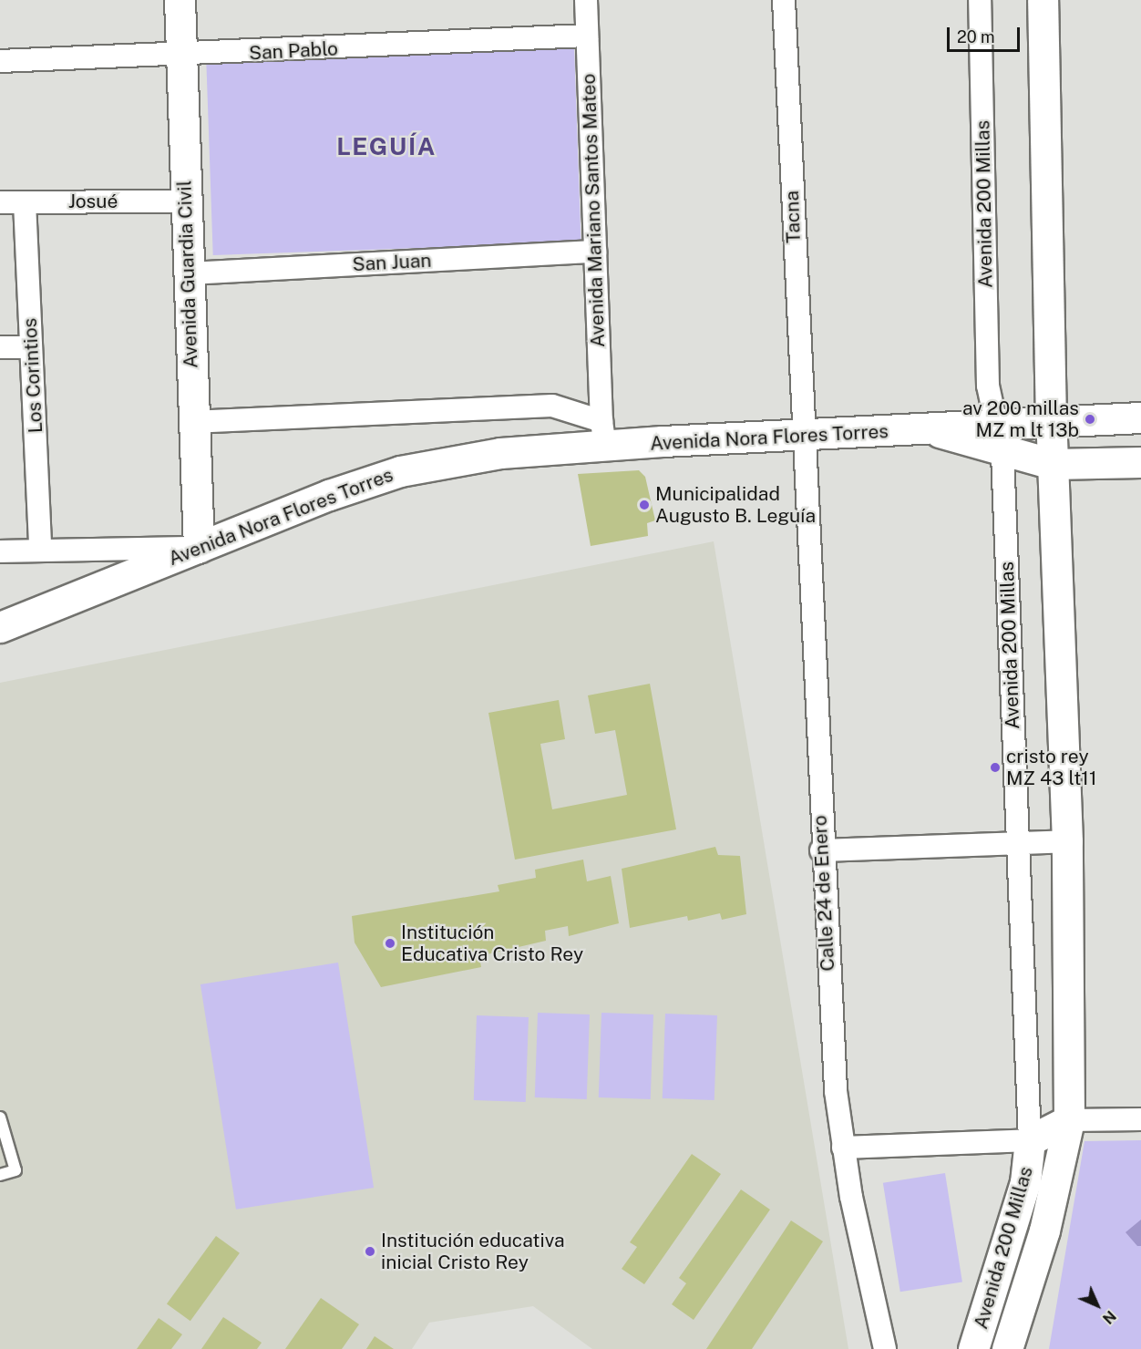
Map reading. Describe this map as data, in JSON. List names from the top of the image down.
{
  "streets": {
    "street": [
      "San Pablo",
      "Josué",
      "Avenida 200 Millas",
      "Avenida Mariano Santos Mateo",
      "Tacna",
      "San Juan",
      "Avenida Guardia Civil",
      "Los Corintios",
      "Avenida Nora Flores Torres",
      "Calle 24 de Enero"
    ]
  },
  "crossings": [
    ["San Pablo", "Avenida Mariano Santos Mateo"],
    ["San Pablo", "Avenida Guardia Civil"],
    ["Josué", "Avenida Guardia Civil"],
    ["Josué", "Los Corintios"],
    ["Avenida 200 Millas", "Avenida Nora Flores Torres"],
    ["Avenida Mariano Santos Mateo", "San Juan"],
    ["Avenida Mariano Santos Mateo", "Avenida Nora Flores Torres"],
    ["Tacna", "Avenida Nora Flores Torres"],
    ["Tacna", "Calle 24 de Enero"],
    ["San Juan", "Avenida Guardia Civil"],
    ["Avenida Guardia Civil", "Avenida Nora Flores Torres"],
    ["Avenida Nora Flores Torres", "Calle 24 de Enero"]
  ],
  "districts": ["LEGUÍA"],
  "places": [
    "av 200 millas MZ m lt 13b",
    "Municipalidad Augusto B. Leguía",
    "cristo rey MZ 43 lt11",
    "Institución Educativa Cristo Rey",
    "Institución educativa inicial Cristo Rey"
  ],
  "scale_bar": "20 m",
  "north": "bottom right"
}
